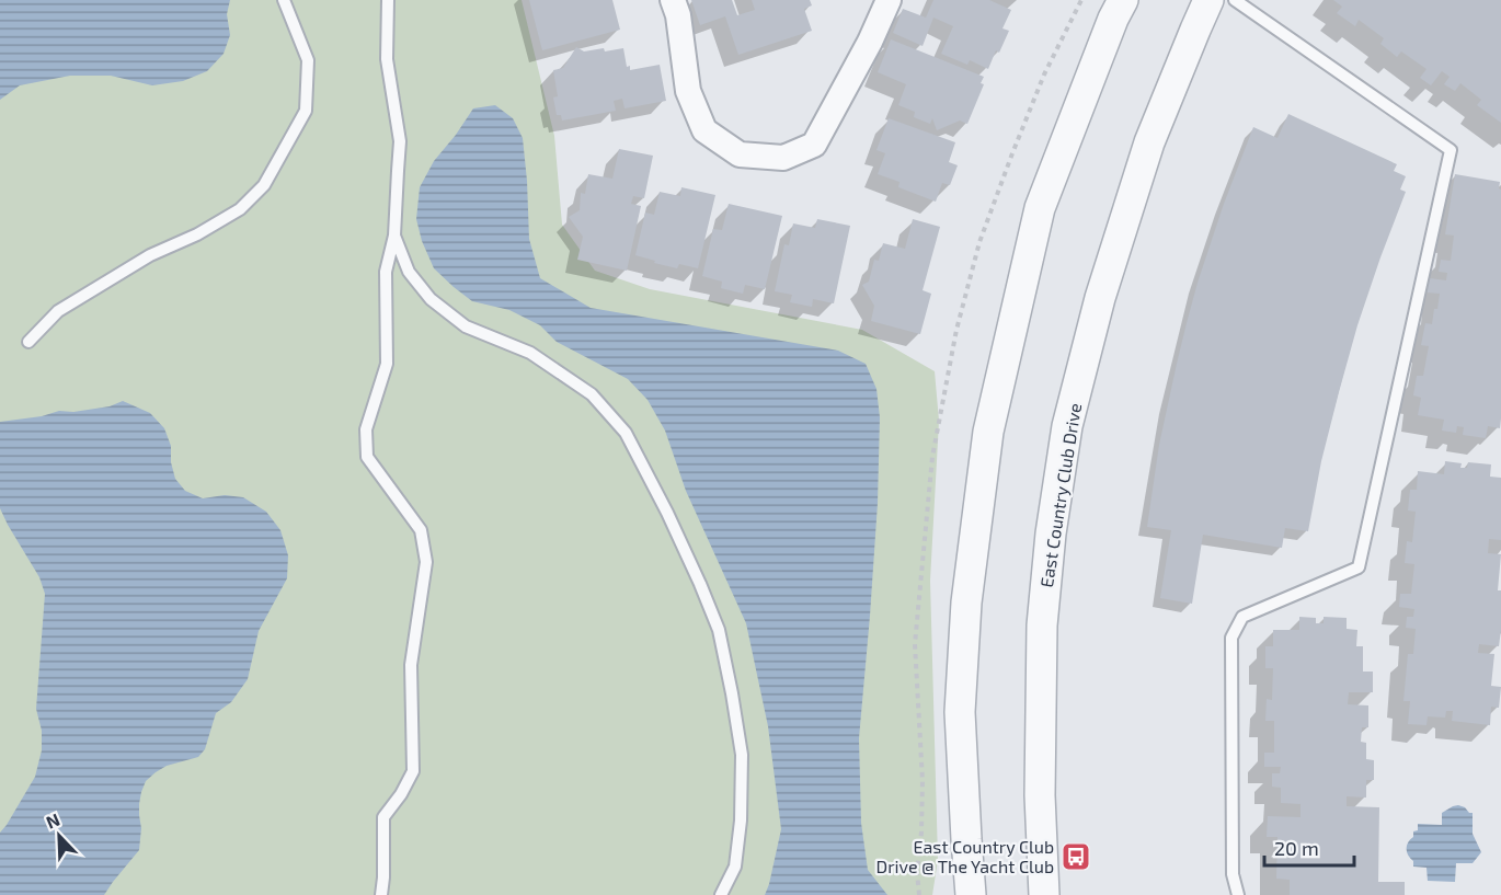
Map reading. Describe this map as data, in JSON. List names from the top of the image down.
{
  "streets": {
    "street": ["East Country Club Drive"]
  },
  "places": {
    "bus stop": ["East Country Club Drive @ The Yacht Club"]
  },
  "scale_bar": "20 m",
  "north": "top left"
}
